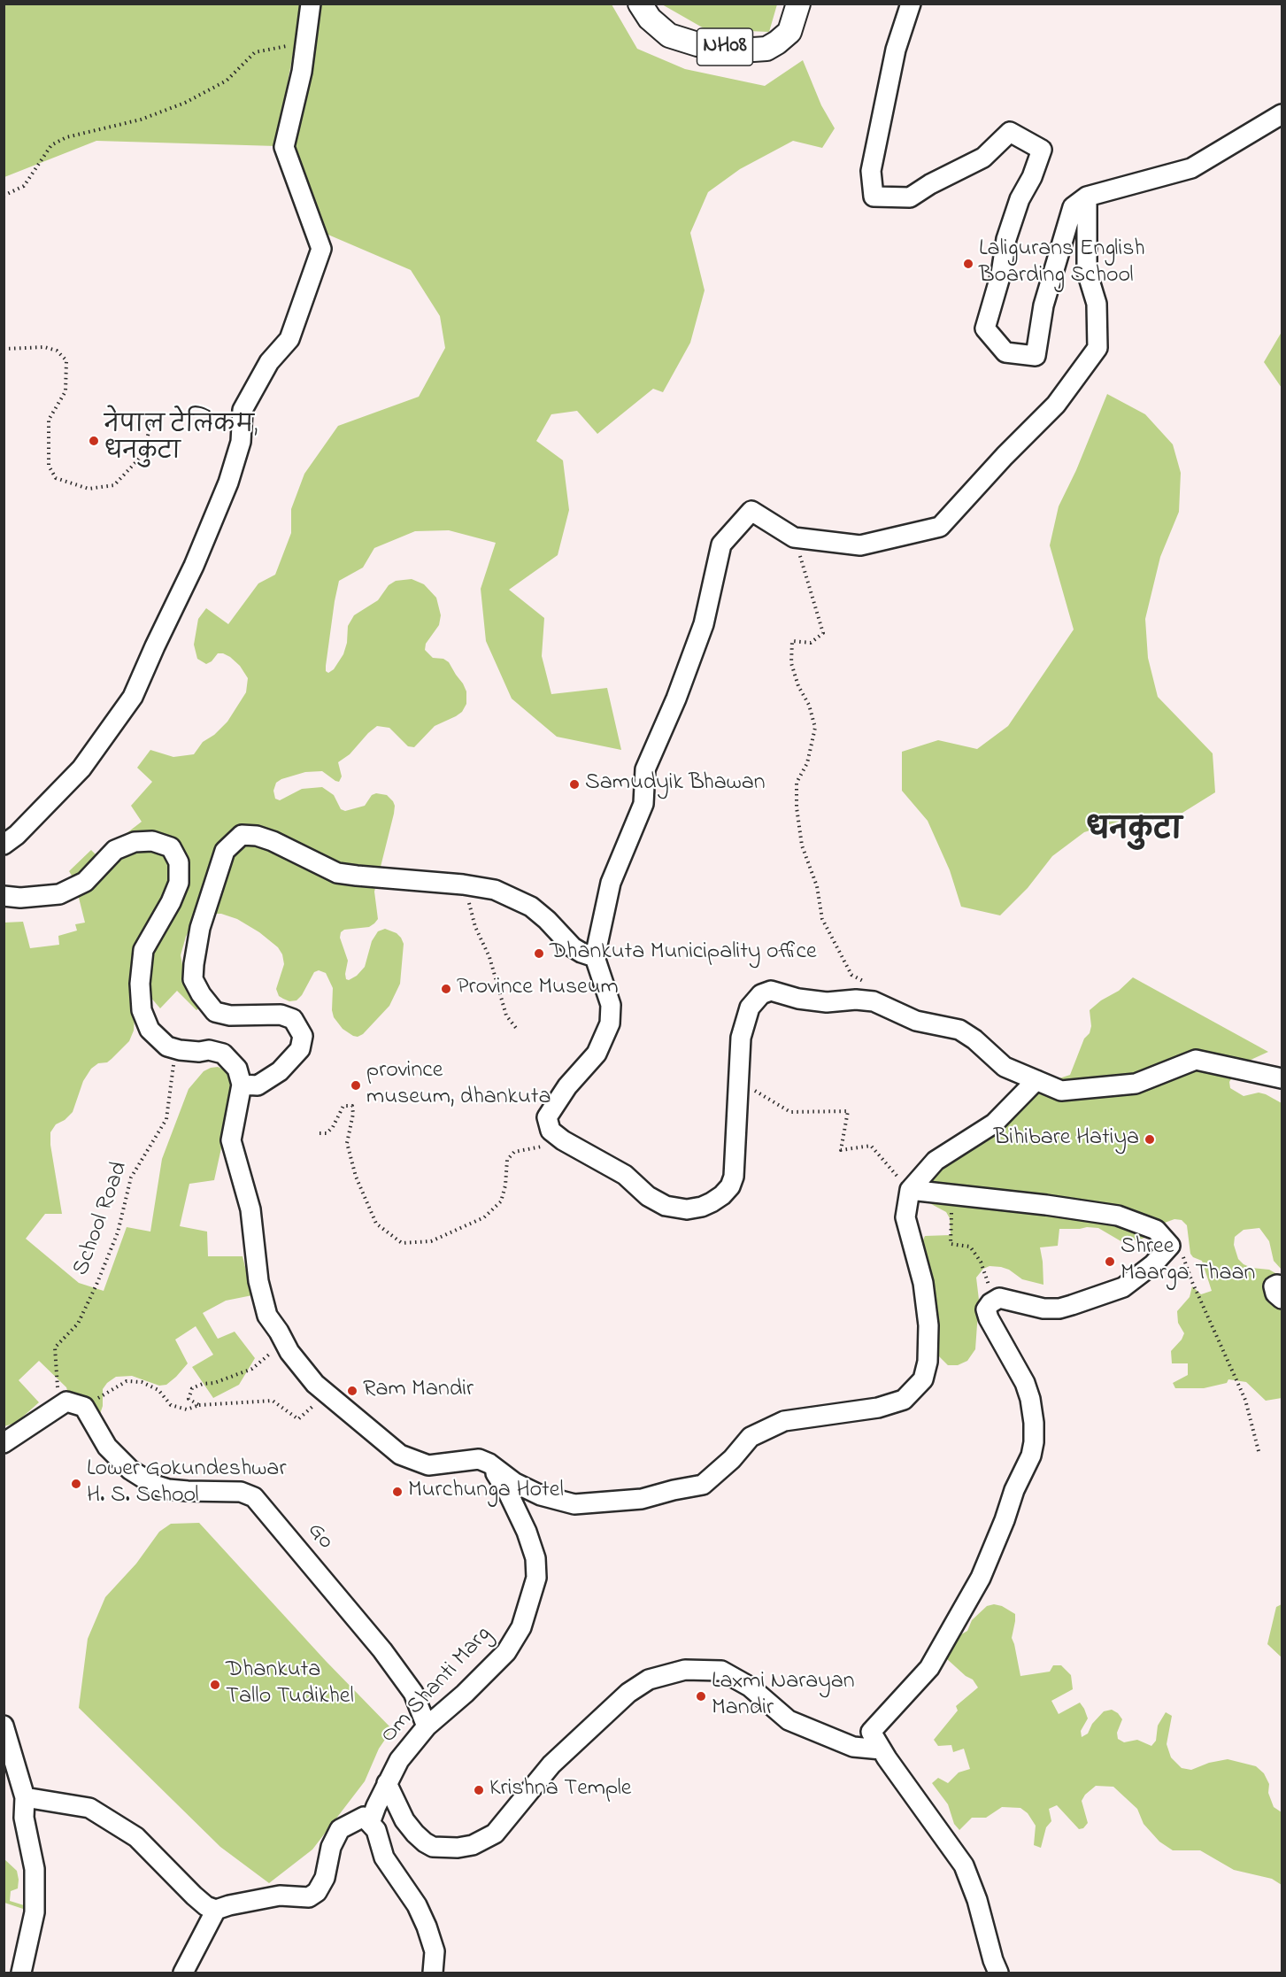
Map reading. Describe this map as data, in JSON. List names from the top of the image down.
{
  "streets": {
    "main road": ["NH08"],
    "street": ["Go", "Om Shanti Marg"],
    "path": ["School Road"]
  },
  "crossings": [
    ["Go", "Om Shanti Marg"]
  ],
  "districts": ["धनकुटा"],
  "places": [
    "Laligurans English Boarding School",
    "नेपाल टेलिकम, धनकुटा",
    "Samudyik Bhawan",
    "Dhankuta Municipality office",
    "Province Museum",
    "province museum, dhankuta",
    "Bihibare Hatiya",
    "Shree Maarga Thaan",
    "Ram Mandir",
    "Lower Gokundeshwar H. S. School",
    "Murchunga Hotel",
    "Dhankuta Tallo Tudikhel",
    "Laxmi Narayan Mandir",
    "Krishna Temple"
  ]
}
